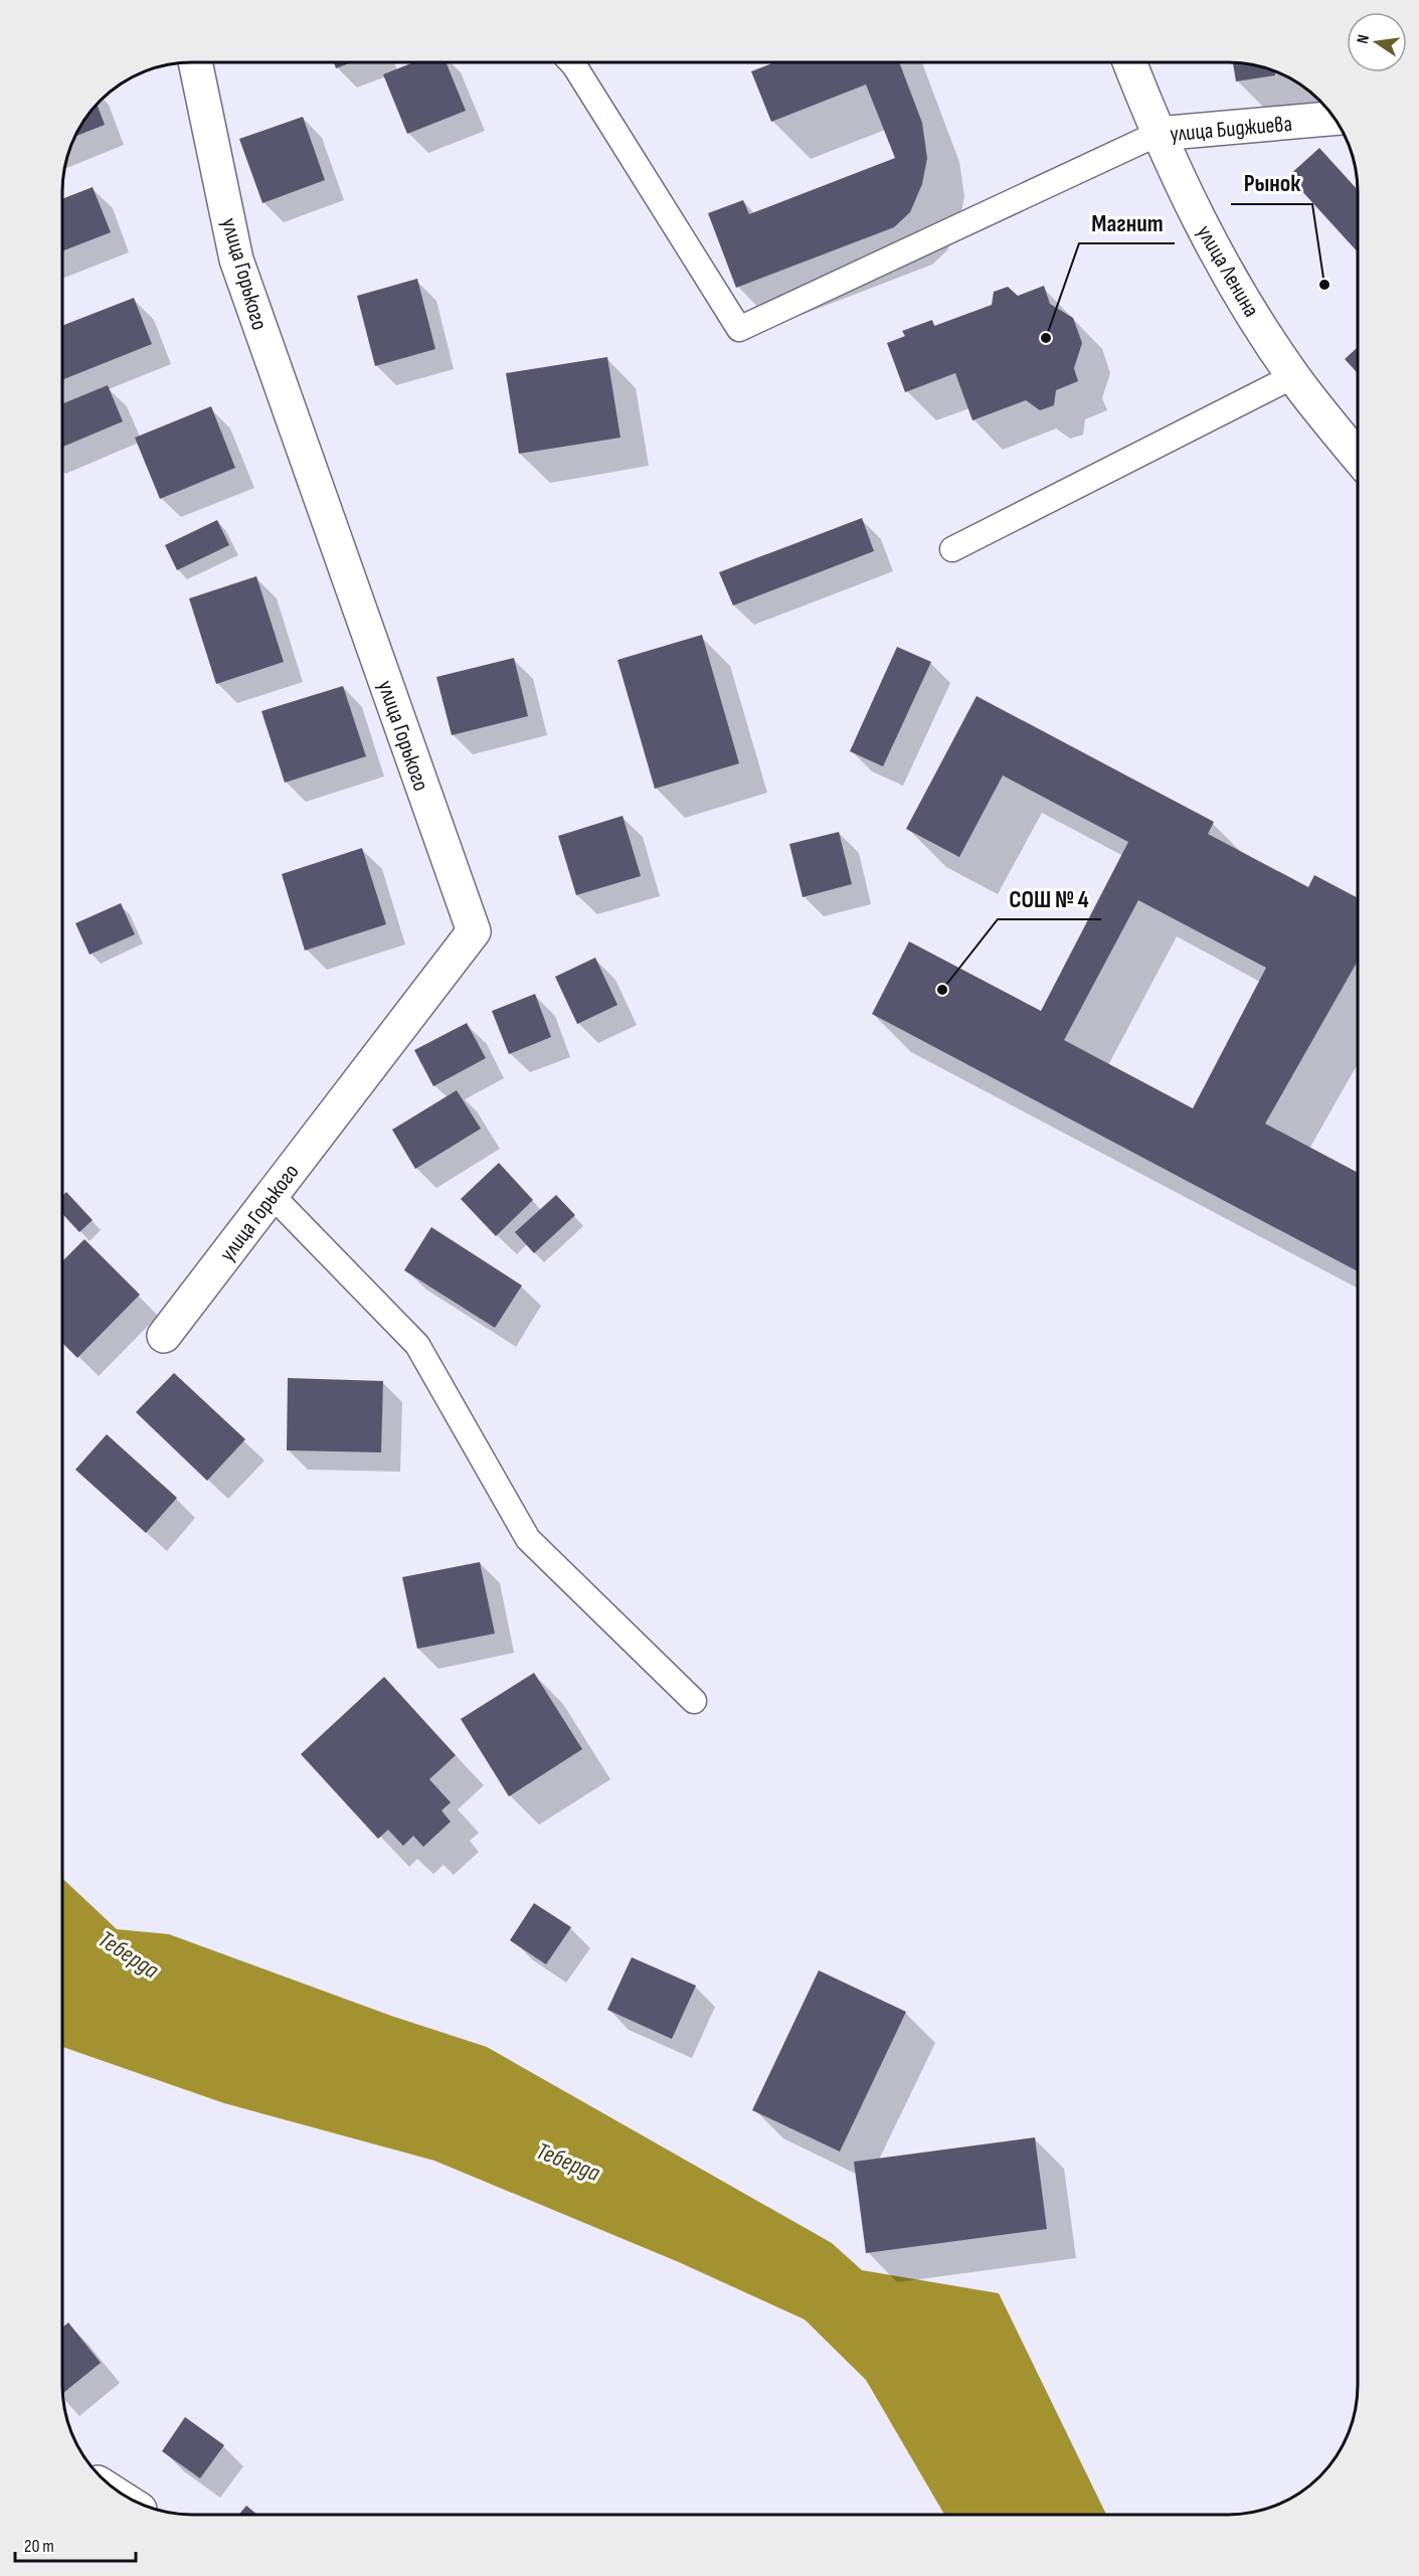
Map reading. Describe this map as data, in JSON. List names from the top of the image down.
{
  "streets": {
    "street": ["улица Биджиева", "улица Ленина", "улица Горького"]
  },
  "crossings": [
    ["улица Биджиева", "улица Ленина"]
  ],
  "water": ["Теберда"],
  "places": ["Рынок", "Магнит", "СОШ № 4"],
  "scale_bar": "20 m",
  "north": "left"
}
